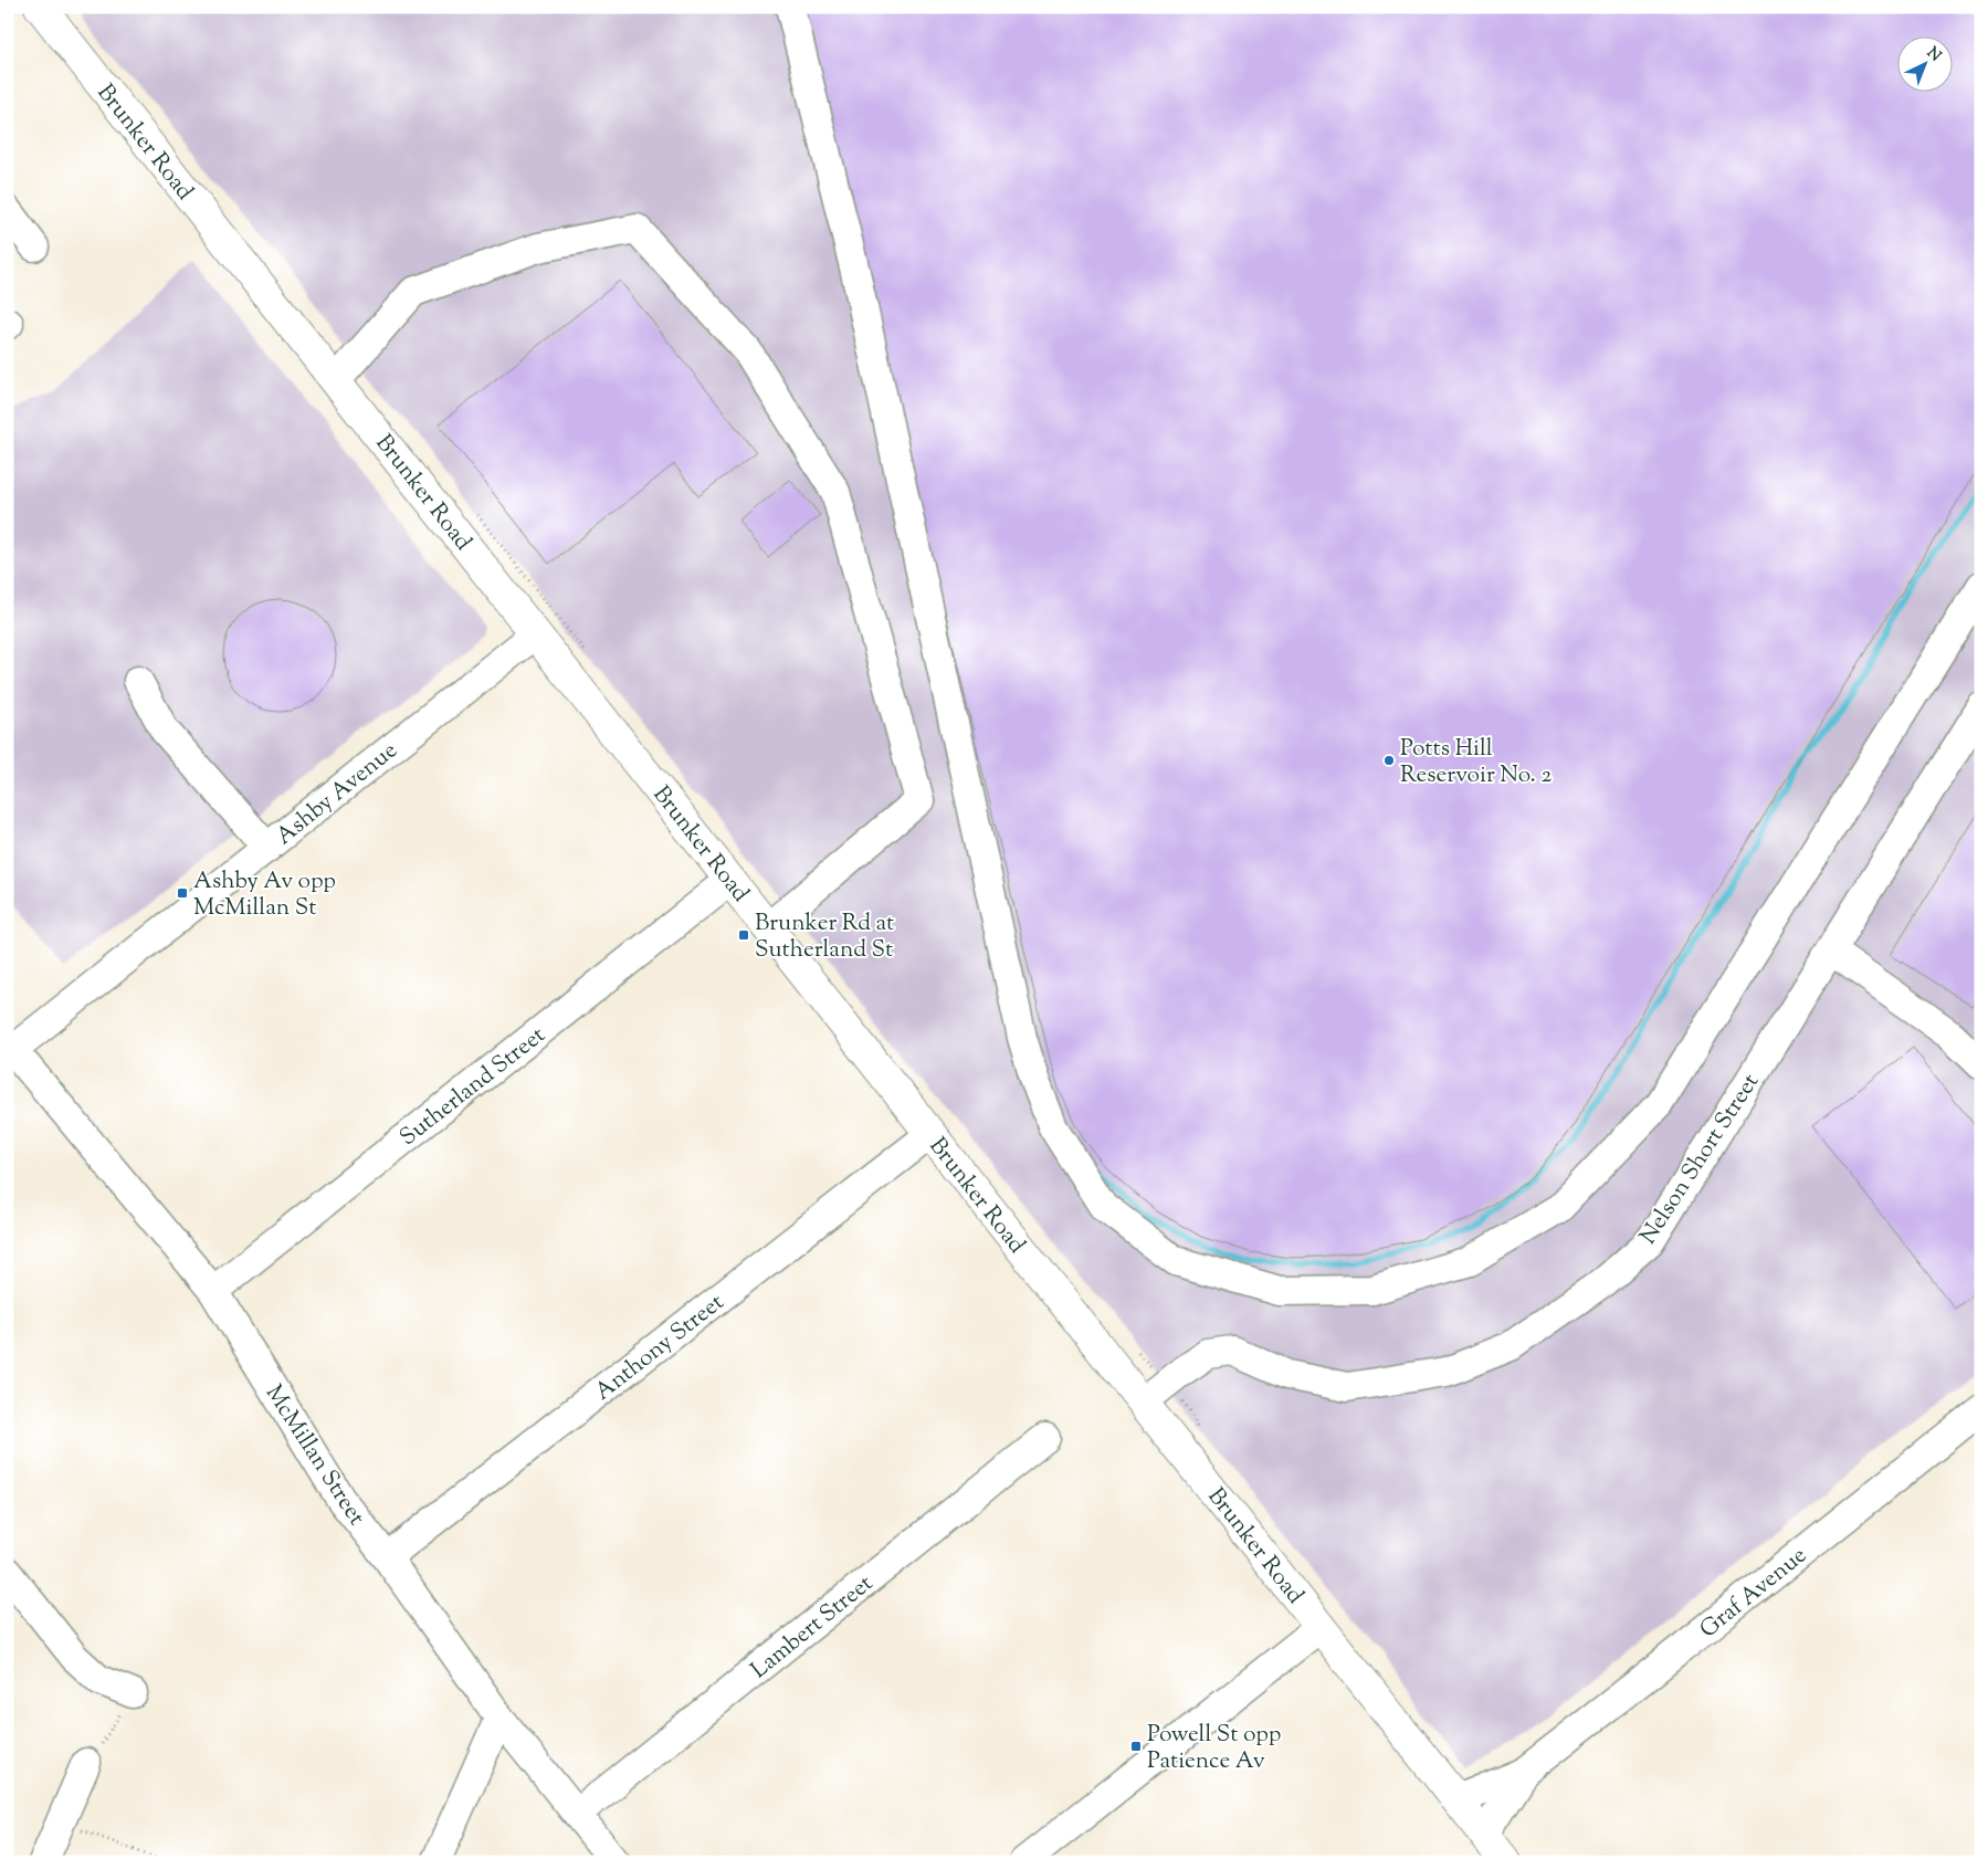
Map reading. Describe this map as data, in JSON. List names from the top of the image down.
{
  "streets": {
    "main road": ["Brunker Road"],
    "street": [
      "Ashby Avenue",
      "Sutherland Street",
      "Nelson Short Street",
      "Anthony Street",
      "McMillan Street",
      "Graf Avenue",
      "Lambert Street"
    ]
  },
  "crossings": [
    ["Brunker Road", "Ashby Avenue"],
    ["Brunker Road", "Sutherland Street"],
    ["Brunker Road", "Nelson Short Street"],
    ["Brunker Road", "Anthony Street"],
    ["Brunker Road", "Graf Avenue"],
    ["Ashby Avenue", "McMillan Street"],
    ["Sutherland Street", "McMillan Street"],
    ["Anthony Street", "McMillan Street"],
    ["McMillan Street", "Lambert Street"]
  ],
  "places": {
    "other": ["Potts Hill Reservoir No. 2"],
    "transit": ["Ashby Av opp McMillan St", "Brunker Rd at Sutherland St", "Powell St opp Patience Av"]
  },
  "north": "top right"
}
